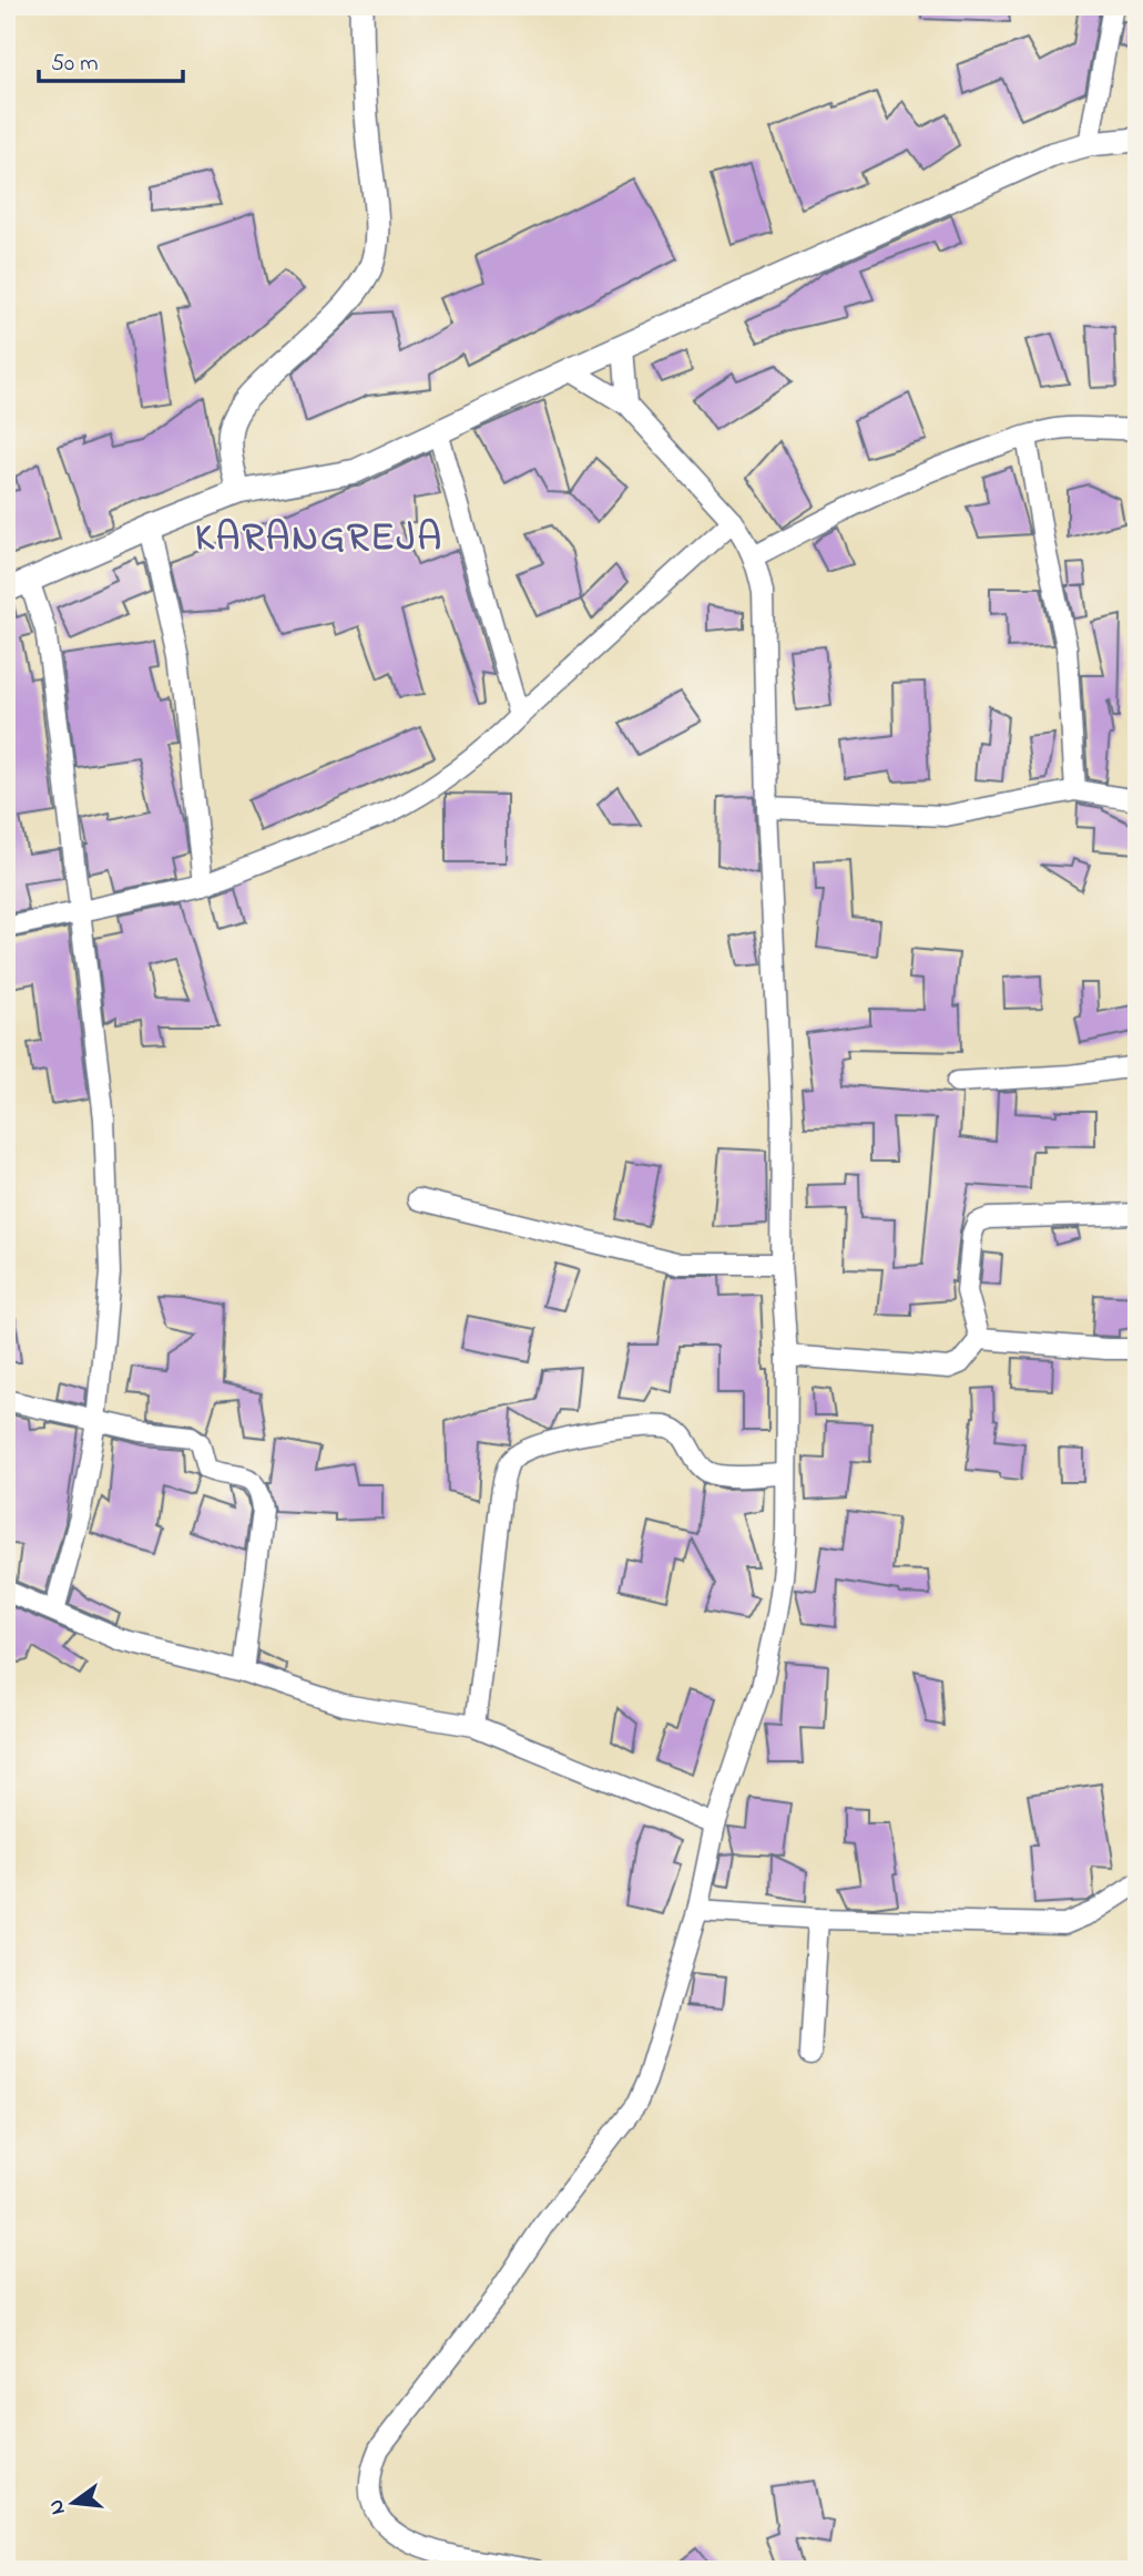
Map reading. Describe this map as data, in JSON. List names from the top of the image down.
{
  "districts": ["KARANGREJA"],
  "scale_bar": "50 m",
  "north": "left"
}
